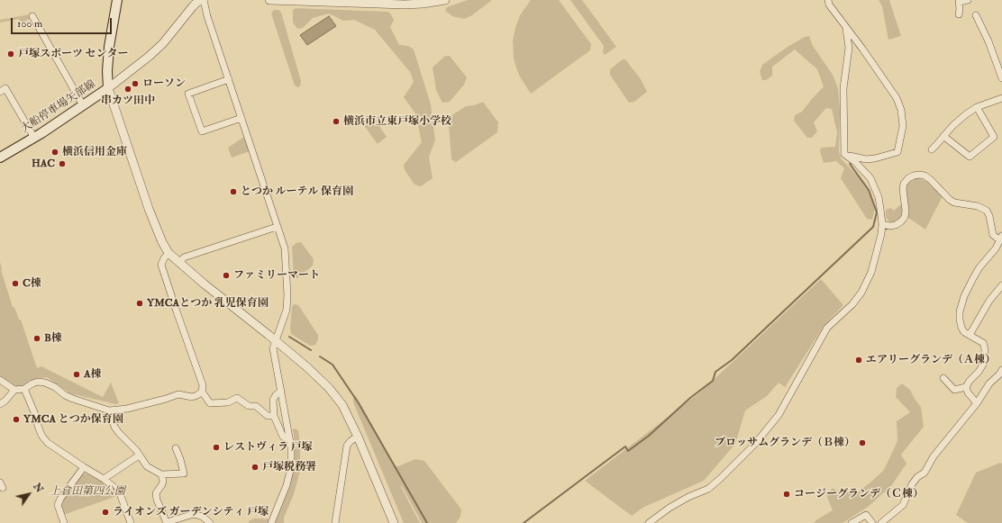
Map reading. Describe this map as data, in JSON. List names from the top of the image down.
{
  "streets": {
    "main road": ["大船停車場矢部線"]
  },
  "parks": ["上倉田第四公園"],
  "places": [
    "戸塚スポーツ センター",
    "ローソン",
    "串カツ田中",
    "横浜市立東戸塚小学校",
    "横浜信用金庫",
    "HAC",
    "とつか ルーテル 保育園",
    "ファミリーマート",
    "C棟",
    "YMCAとつか 乳児保育園",
    "B棟",
    "エアリーグランデ（Ａ棟）",
    "A棟",
    "YMCA とつか保育園",
    "ブロッサムグランデ（Ｂ棟）",
    "レストヴィラ 戸塚",
    "戸塚税務署",
    "コージーグランデ（Ｃ棟）",
    "ライオンズ ガーデンシティ 戸塚"
  ],
  "scale_bar": "100 m",
  "north": "top right"
}
